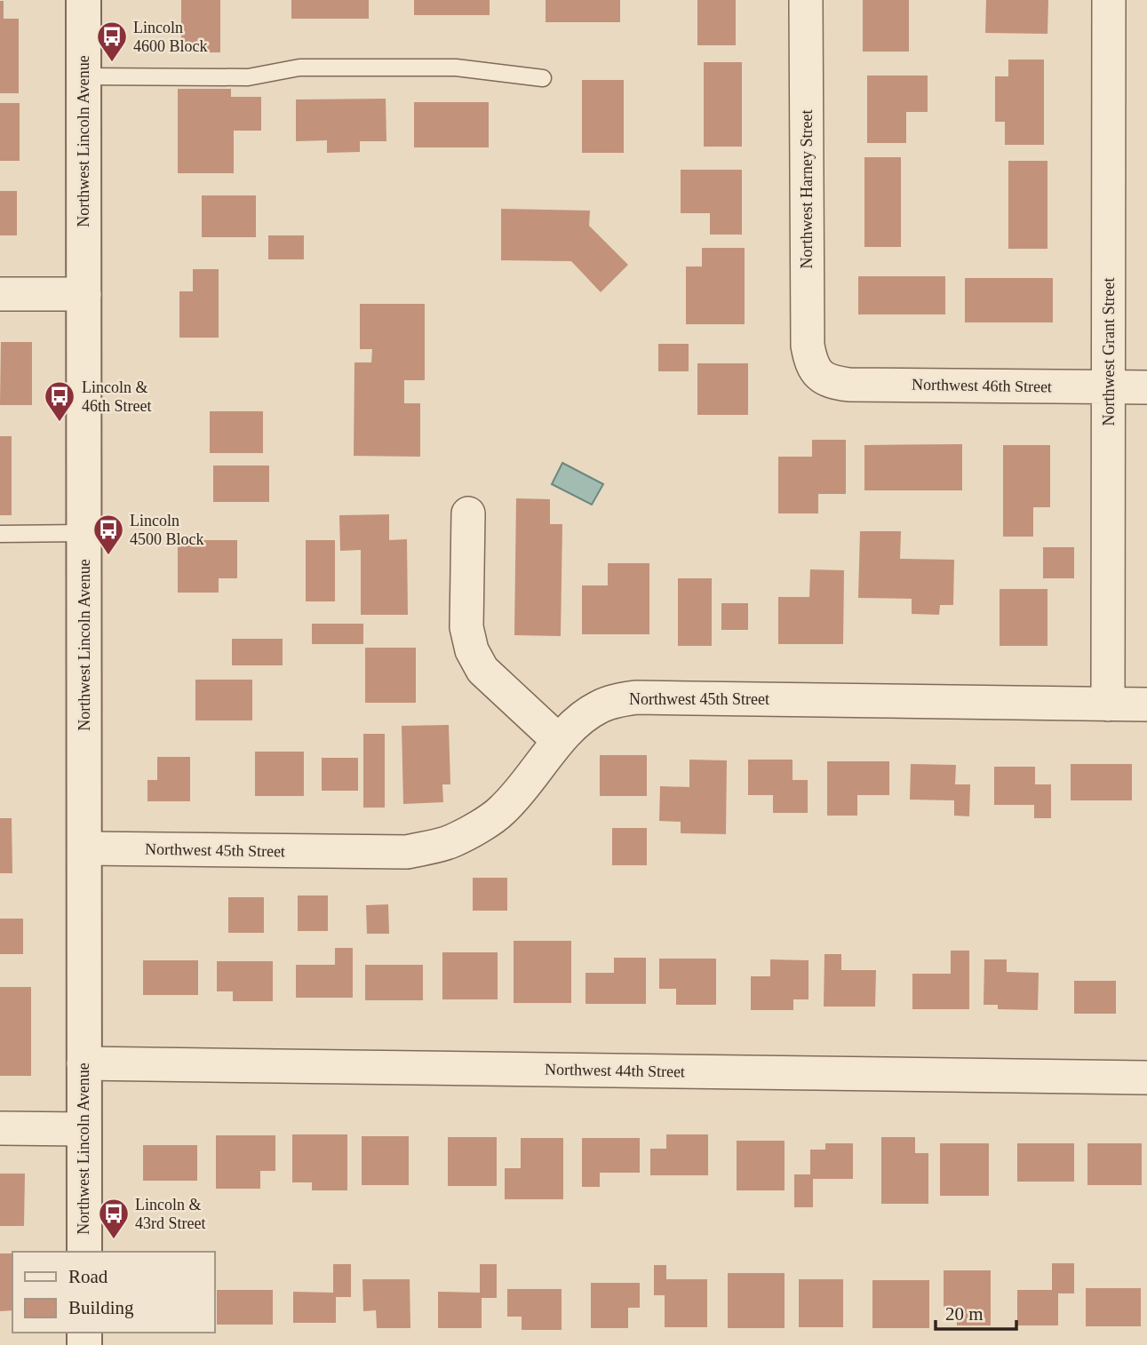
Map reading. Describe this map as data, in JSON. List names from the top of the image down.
{
  "streets": {
    "street": [
      "Northwest Lincoln Avenue",
      "Northwest Harney Street",
      "Northwest Grant Street",
      "Northwest 46th Street",
      "Northwest 45th Street",
      "Northwest 44th Street"
    ]
  },
  "crossings": [
    ["Northwest Lincoln Avenue", "Northwest 45th Street"],
    ["Northwest Lincoln Avenue", "Northwest 44th Street"],
    ["Northwest Harney Street", "Northwest 46th Street"],
    ["Northwest Grant Street", "Northwest 46th Street"],
    ["Northwest Grant Street", "Northwest 45th Street"]
  ],
  "places": {
    "bus stop": [
      "Lincoln 4600 Block",
      "Lincoln & 46th Street",
      "Lincoln 4500 Block",
      "Lincoln & 43rd Street"
    ]
  },
  "legend": ["Road", "Building"],
  "scale_bar": "20 m"
}
